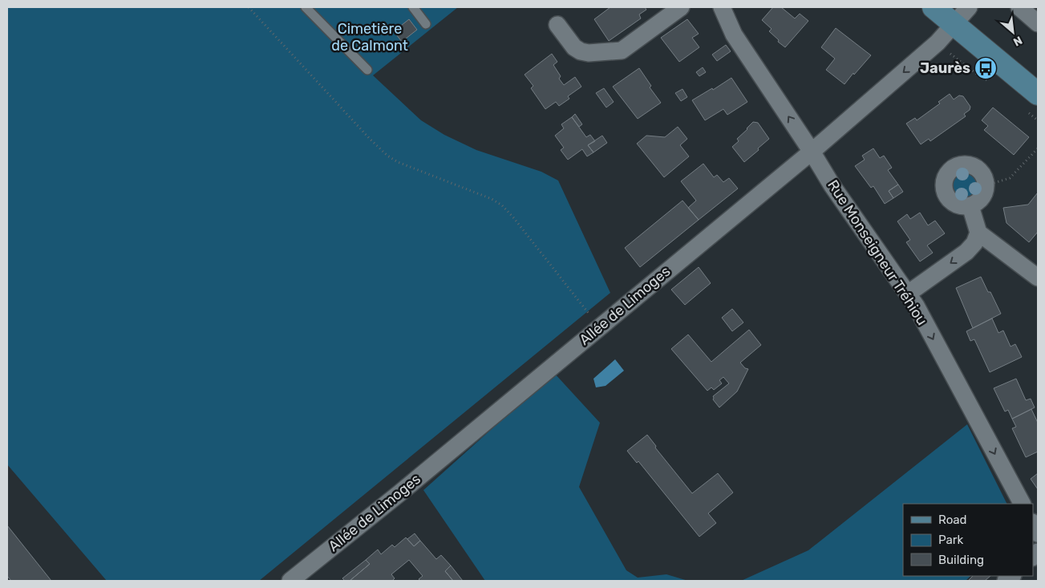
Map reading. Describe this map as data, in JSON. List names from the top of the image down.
{
  "streets": {
    "street": ["Rue Monseigneur Tréhiou", "Allée de Limoges"]
  },
  "crossings": [
    ["Rue Monseigneur Tréhiou", "Allée de Limoges"]
  ],
  "parks": ["Cimetière de Calmont"],
  "places": {
    "bus stop": ["Jaurès"]
  },
  "legend": ["Road", "Park", "Building"],
  "north": "bottom right"
}
